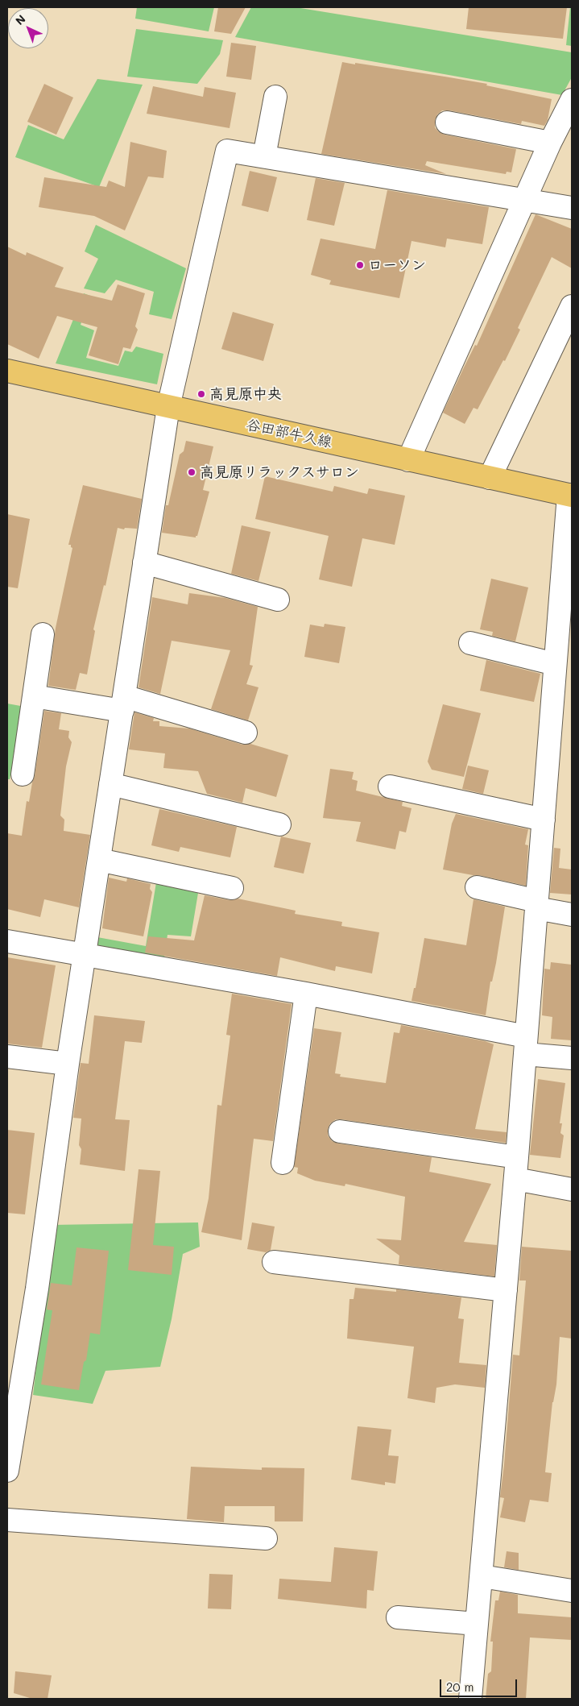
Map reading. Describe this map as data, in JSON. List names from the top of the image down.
{
  "streets": {
    "main road": ["谷田部牛久線"]
  },
  "places": ["ローソン", "高見原中央", "高見原リラックスサロン"],
  "scale_bar": "20 m",
  "north": "top left"
}
